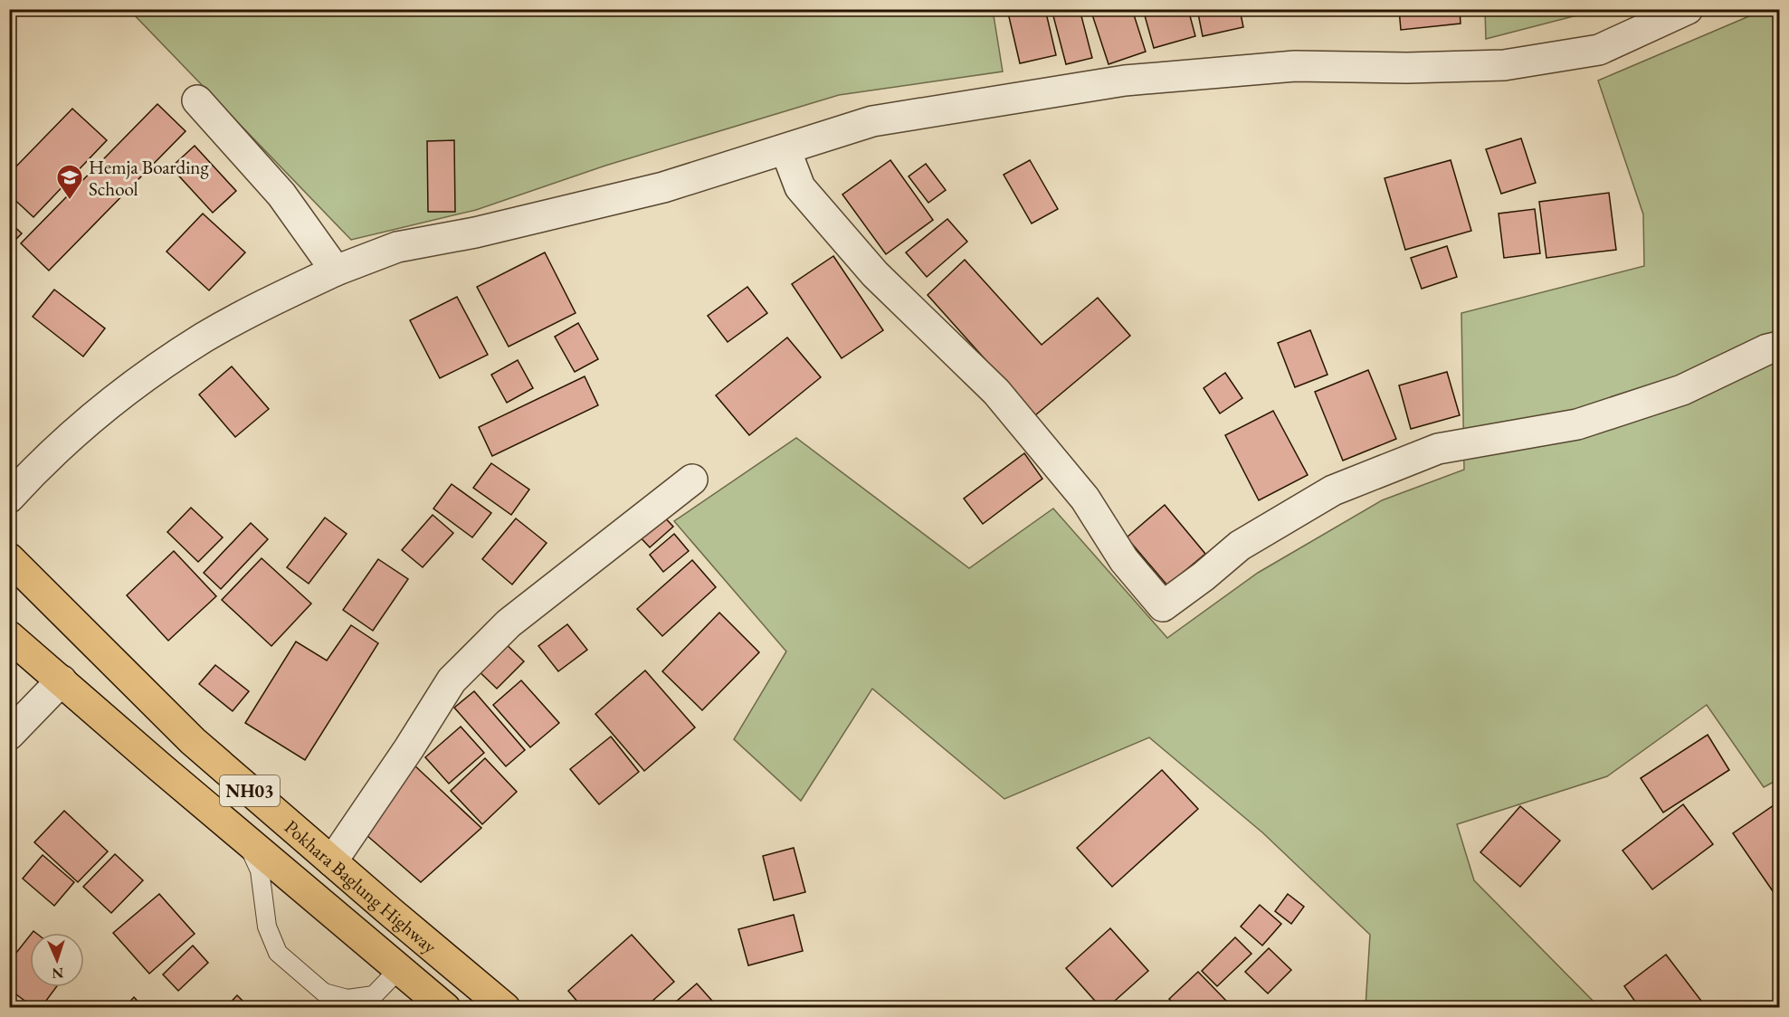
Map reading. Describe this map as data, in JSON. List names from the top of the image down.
{
  "streets": {
    "highway": ["NH03", "Pokhara Baglung Highway"]
  },
  "places": {
    "school or university": ["Hemja Boarding School"]
  },
  "north": "bottom"
}
